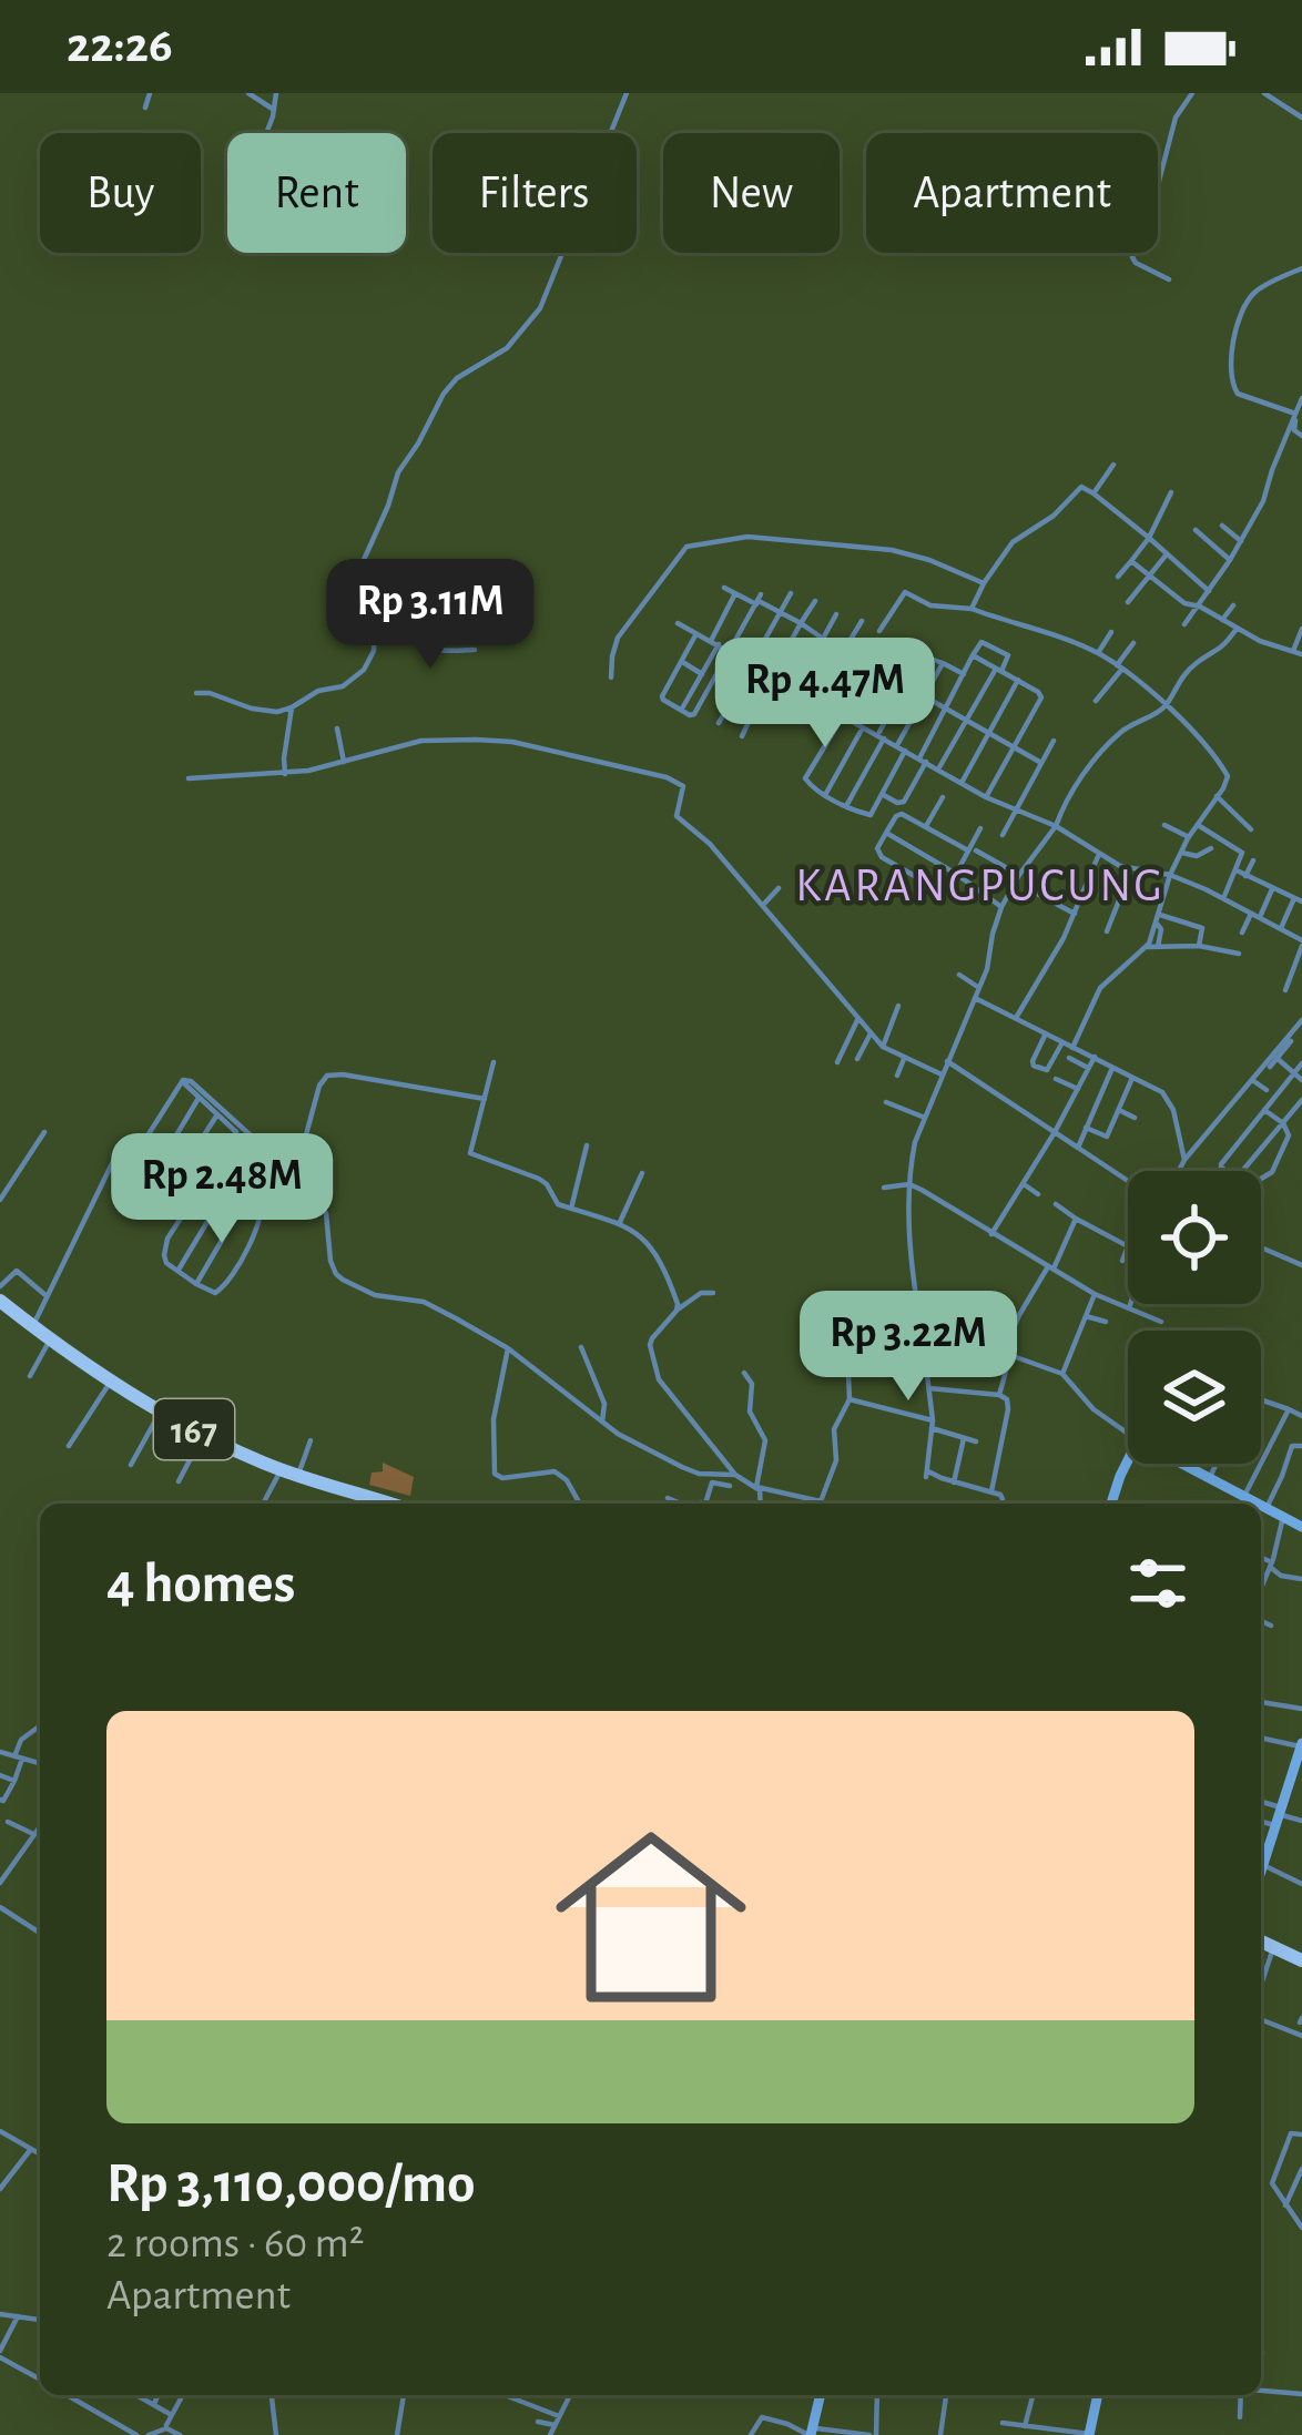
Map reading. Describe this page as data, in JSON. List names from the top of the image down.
{
  "streets": {
    "main road": ["167"]
  },
  "districts": ["KARANGPUCUNG"],
  "page": {
    "status": "22:26",
    "chip": [
      "Buy",
      "Rent",
      "Filters",
      "New",
      "Apartment"
    ],
    "price": [
      "Rp 3.11M",
      "Rp 4.47M",
      "Rp 2.48M",
      "Rp 3.22M"
    ],
    "heading": "4 homes",
    "list": [
      {
        "name": "Rp 3,110,000/mo",
        "note": "2 rooms · 60 m² · Apartment"
      }
    ]
  }
}
